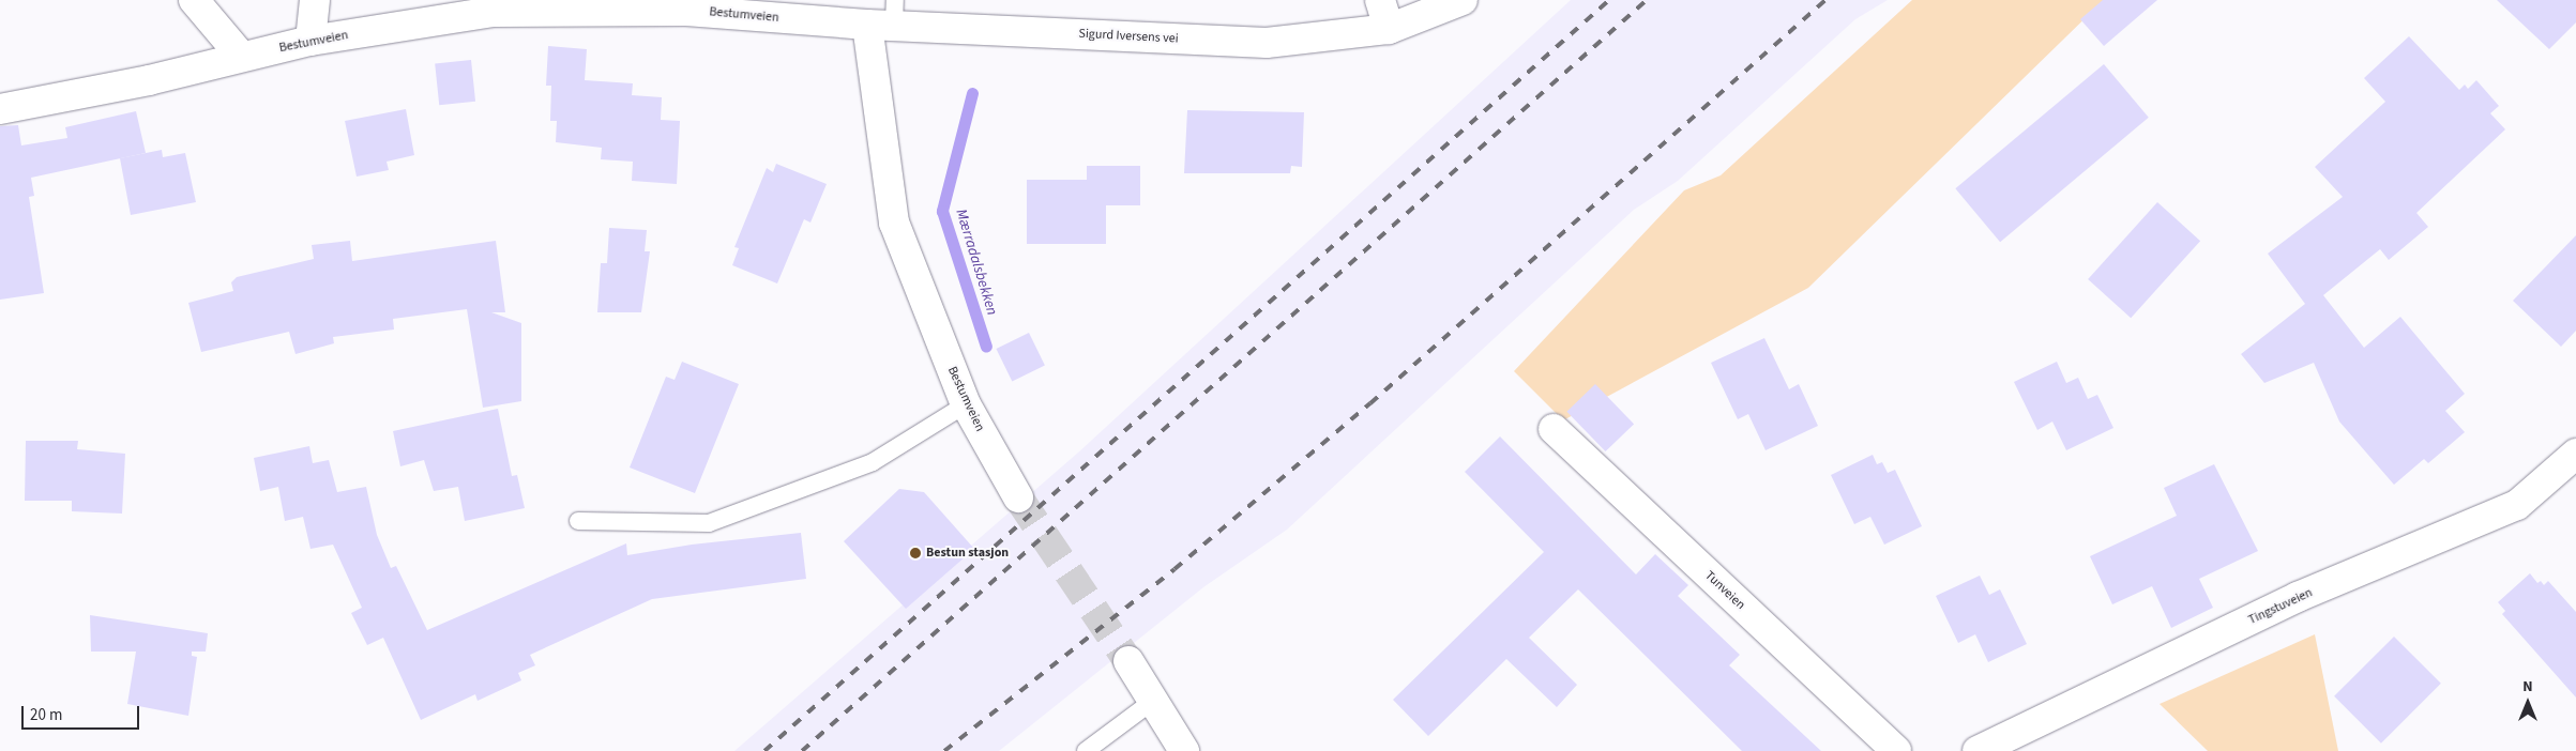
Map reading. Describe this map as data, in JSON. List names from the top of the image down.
{
  "streets": {
    "street": [
      "Bestumveien",
      "Sigurd Iversens vei",
      "Tunveien",
      "Tingstuveien"
    ]
  },
  "crossings": [
    ["Bestumveien", "Sigurd Iversens vei"]
  ],
  "water": ["Mærradalsbekken"],
  "places": ["Bestun stasjon"],
  "scale_bar": "20 m",
  "north": "top"
}
